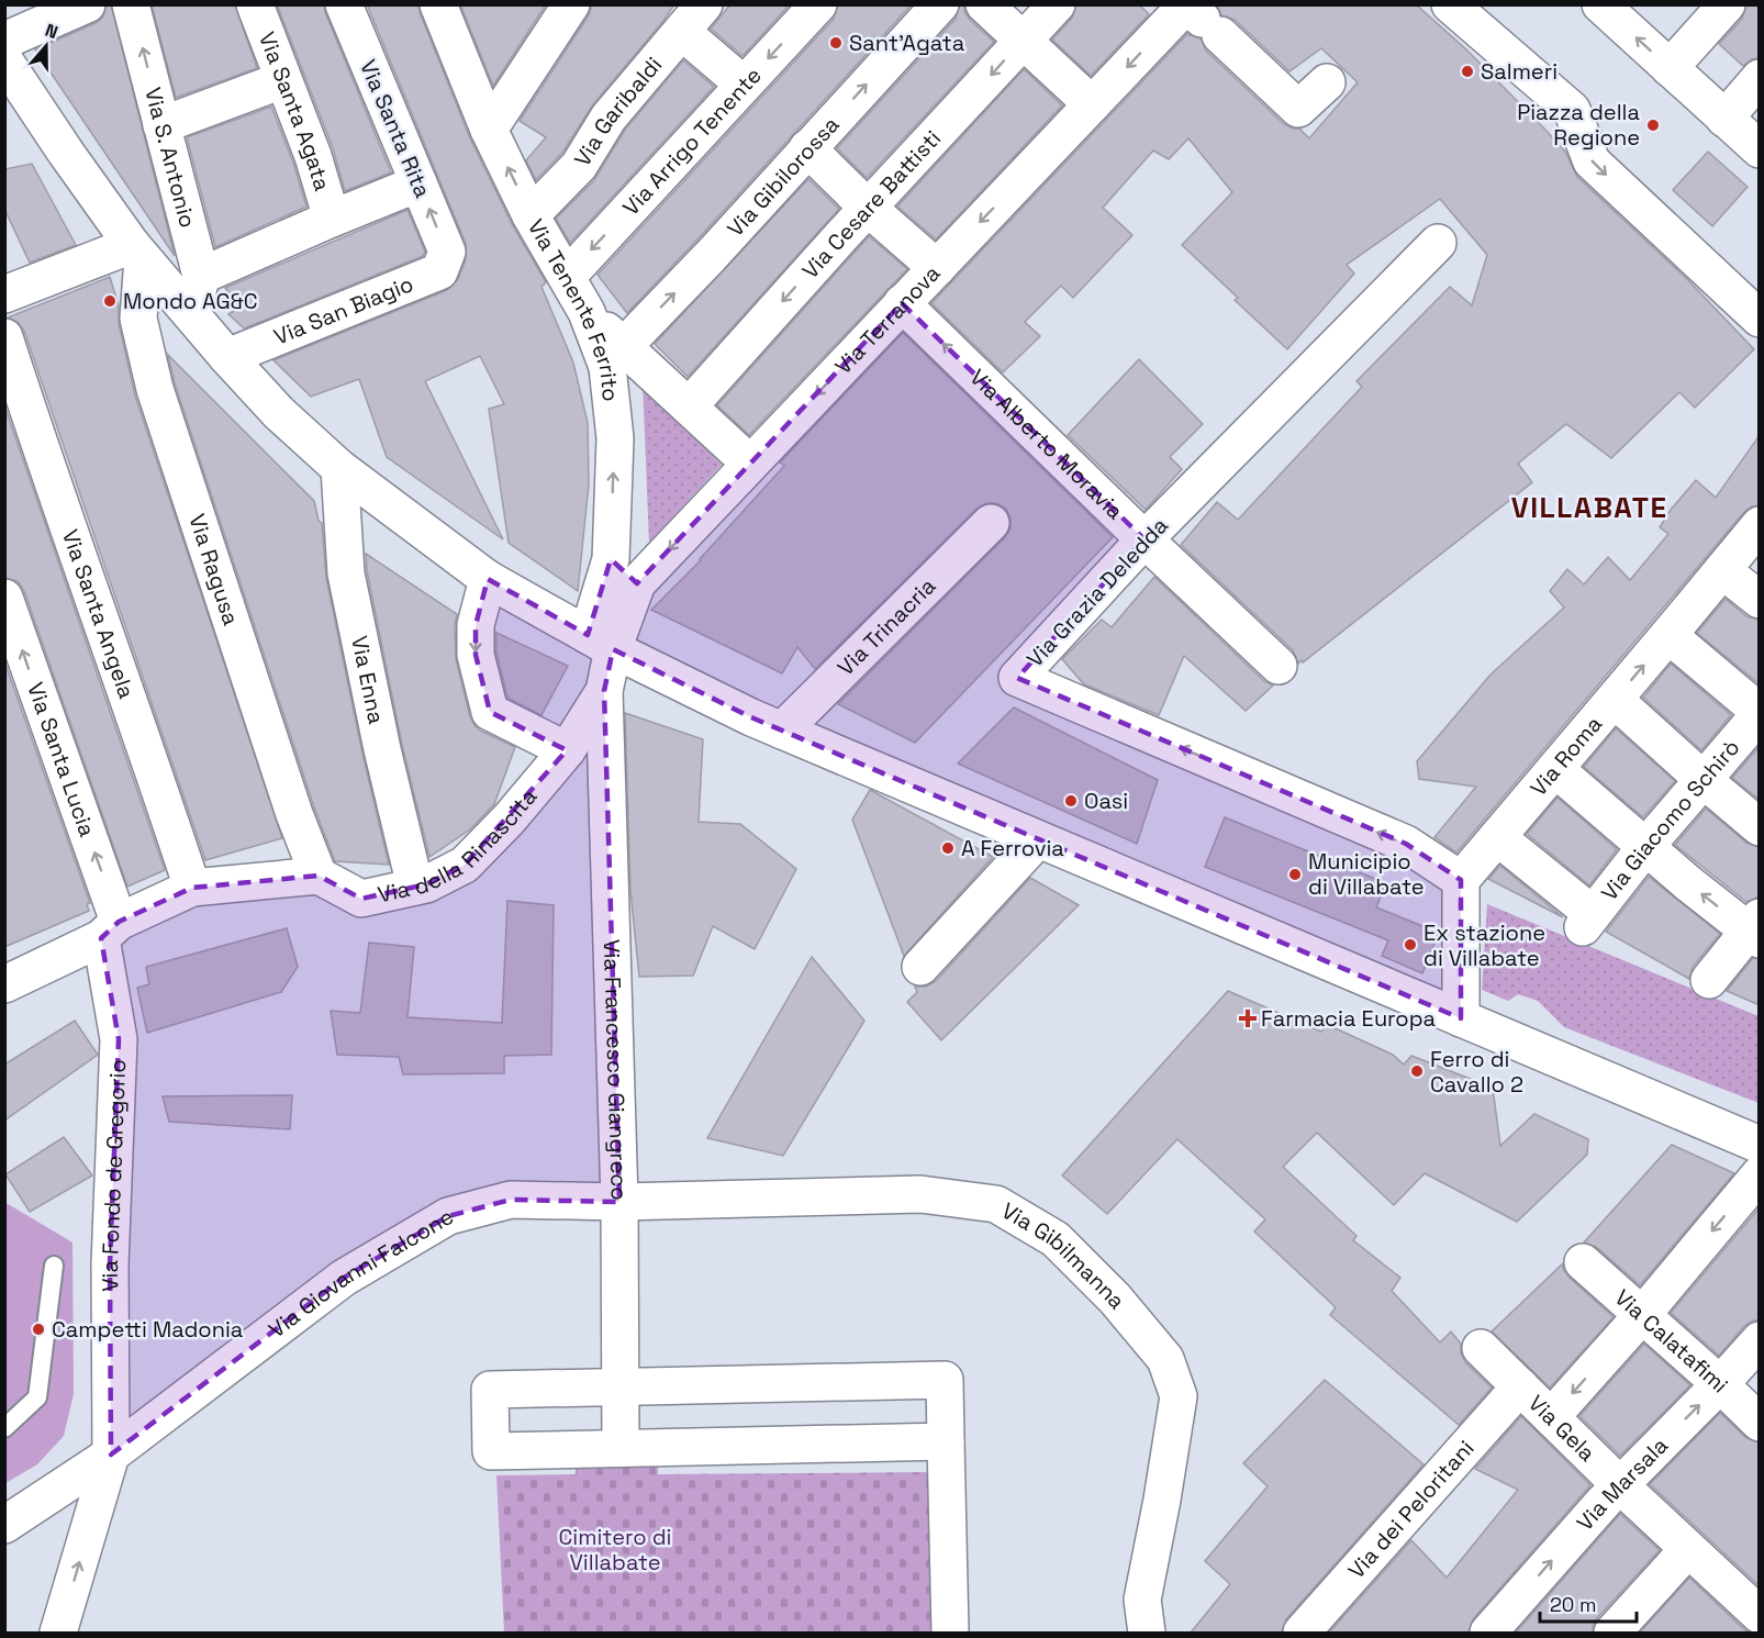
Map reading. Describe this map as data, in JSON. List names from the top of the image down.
{
  "streets": {
    "street": [
      "Via Santa Agata",
      "Via Garibaldi",
      "Via Santa Rita",
      "Via Arrigo Tenente",
      "Via S. Antonio",
      "Via Gibilorossa",
      "Via Cesare Battisti",
      "Via San Biagio",
      "Via Tenente Ferrito",
      "Via Terranova",
      "Via Alberto Moravia",
      "Via Ragusa",
      "Via Grazia Deledda",
      "Via Santa Angela",
      "Via Trinacria",
      "Via Enna",
      "Via Roma",
      "Via Santa Lucia",
      "Via Giacomo Schirò",
      "Via della Rinascita",
      "Via Francesco Giangreco",
      "Via Fondo de Gregorio",
      "Via Gibilmanna",
      "Via Giovanni Falcone",
      "Via Calatafimi",
      "Via Gela",
      "Via Marsala",
      "Via dei Peloritani"
    ]
  },
  "crossings": [
    ["Via Garibaldi", "Via Tenente Ferrito"],
    ["Via Santa Rita", "Via San Biagio"],
    ["Via Arrigo Tenente", "Via Tenente Ferrito"],
    ["Via Gibilorossa", "Via Tenente Ferrito"],
    ["Via Tenente Ferrito", "Via Terranova"],
    ["Via Tenente Ferrito", "Via della Rinascita"],
    ["Via Terranova", "Via Alberto Moravia"],
    ["Via Terranova", "Via della Rinascita"],
    ["Via Alberto Moravia", "Via Grazia Deledda"],
    ["Via Ragusa", "Via della Rinascita"],
    ["Via Grazia Deledda", "Via Roma"],
    ["Via Enna", "Via della Rinascita"],
    ["Via Roma", "Via Giacomo Schirò"],
    ["Via Santa Lucia", "Via Fondo de Gregorio"],
    ["Via della Rinascita", "Via Francesco Giangreco"],
    ["Via Francesco Giangreco", "Via Gibilmanna"],
    ["Via Francesco Giangreco", "Via Giovanni Falcone"],
    ["Via Fondo de Gregorio", "Via Giovanni Falcone"],
    ["Via Gibilmanna", "Via Giovanni Falcone"],
    ["Via Calatafimi", "Via Marsala"],
    ["Via Gela", "Via Marsala"],
    ["Via Gela", "Via dei Peloritani"]
  ],
  "one_way": [
    "Via Cesare Battisti",
    "Via Tenente Ferrito",
    "Via Terranova",
    "Via Alberto Moravia",
    "Via Santa Lucia"
  ],
  "districts": ["VILLABATE"],
  "parks": ["Cimitero di Villabate"],
  "places": {
    "other": [
      "Sant'Agata",
      "Salmeri",
      "Piazza della Regione",
      "Mondo AG&C",
      "Oasi",
      "A Ferrovia",
      "Municipio di Villabate",
      "Ex stazione di Villabate",
      "Ferro di Cavallo 2",
      "Campetti Madonia"
    ],
    "health": ["Farmacia Europa"]
  },
  "scale_bar": "20 m",
  "north": "top"
}
